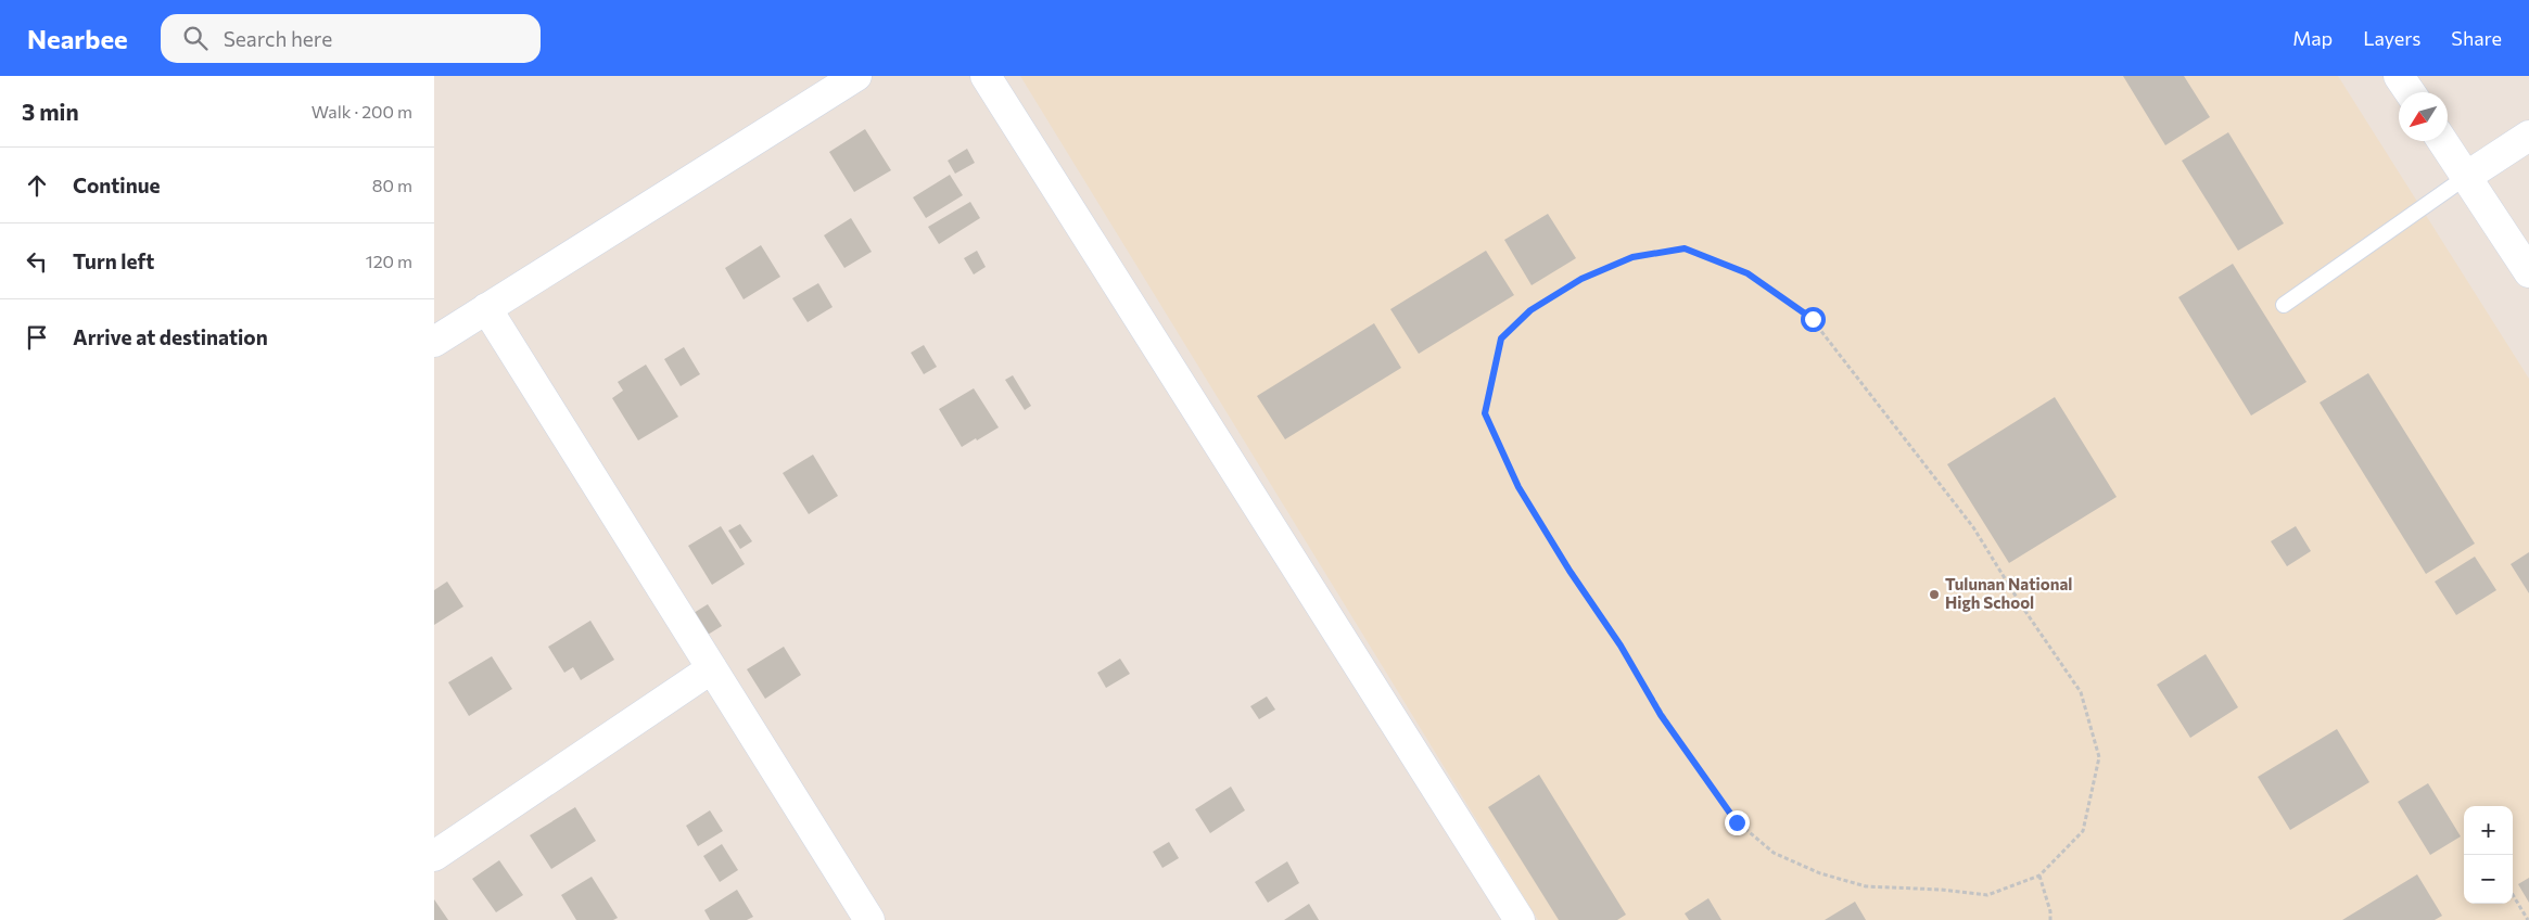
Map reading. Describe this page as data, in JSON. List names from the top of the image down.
{
  "places": ["Tulunan National High School"],
  "north": "bottom left",
  "page": {
    "header": "Nearbee",
    "search": "Search here",
    "nav": ["Map", "Layers", "Share"],
    "heading": ["3 min", "Walk · 200 m"],
    "list": [
      ["Continue", "80 m"],
      ["Turn left", "120 m"],
      "Arrive at destination"
    ],
    "map_buttons": ["+", "−"]
  }
}
